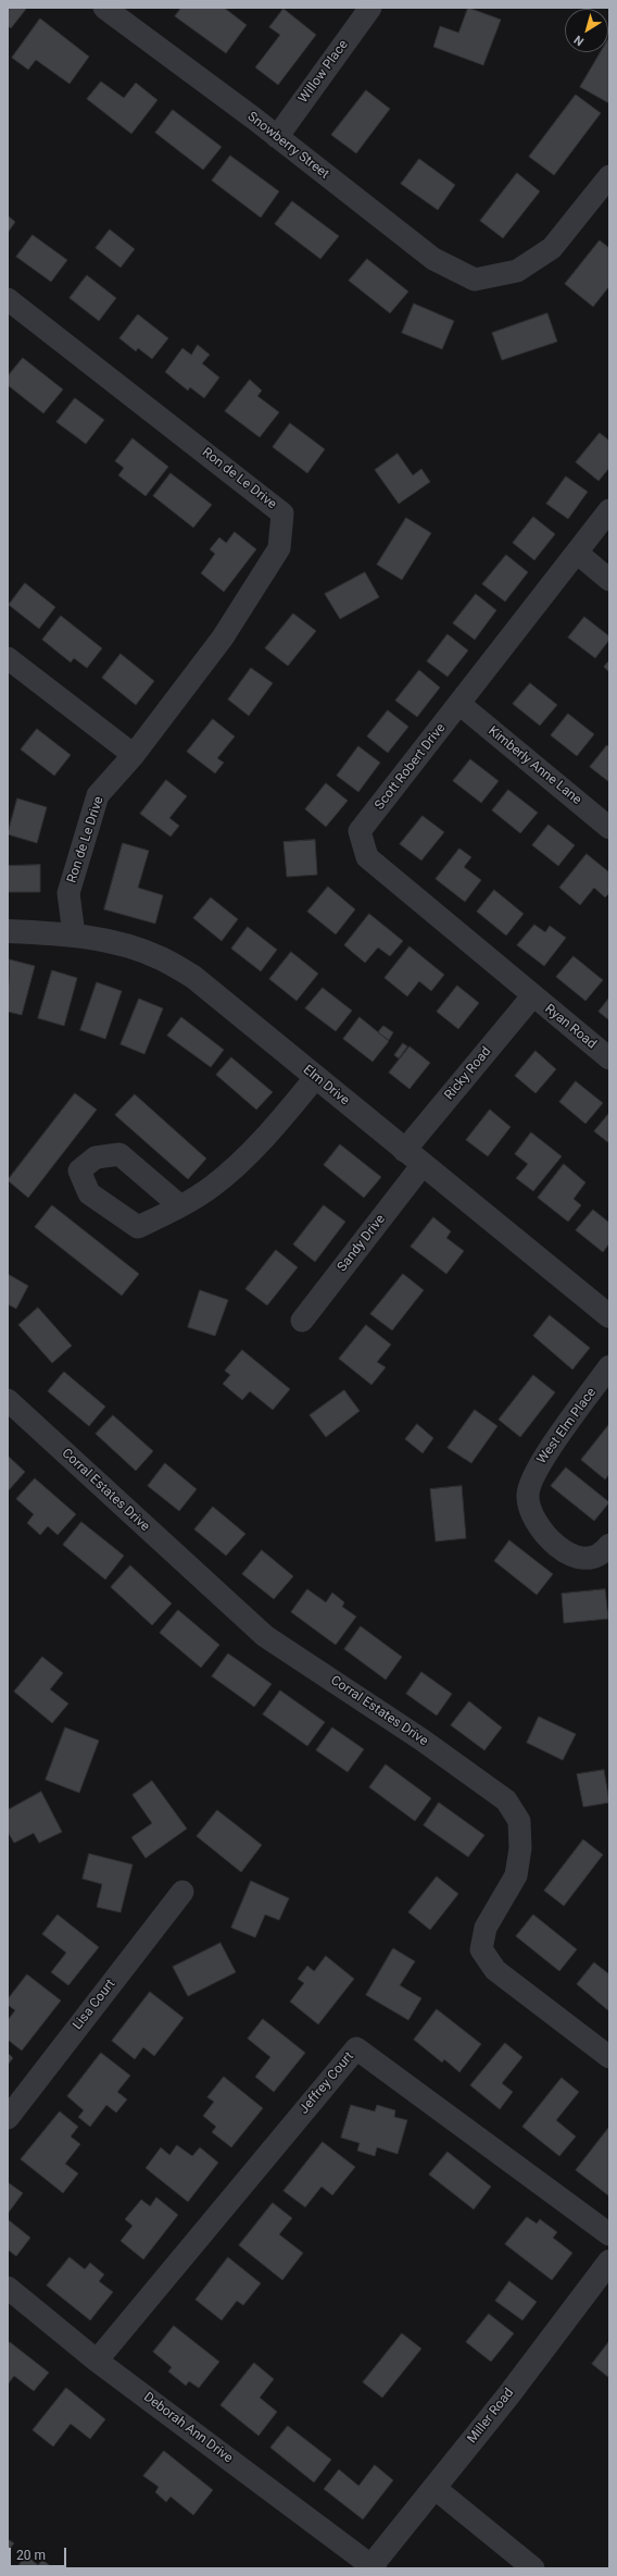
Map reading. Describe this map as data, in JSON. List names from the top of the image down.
{
  "streets": {
    "street": [
      "Willow Place",
      "Snowberry Street",
      "Ron de Le Drive",
      "Kimberly Anne Lane",
      "Scott Robert Drive",
      "Ryan Road",
      "Ricky Road",
      "Elm Drive",
      "Sandy Drive",
      "West Elm Place",
      "Corral Estates Drive",
      "Lisa Court",
      "Jeffrey Court",
      "Miller Road",
      "Deborah Ann Drive"
    ]
  },
  "crossings": [
    ["Willow Place", "Snowberry Street"],
    ["Ron de Le Drive", "Elm Drive"],
    ["Kimberly Anne Lane", "Scott Robert Drive"],
    ["Scott Robert Drive", "Ryan Road"],
    ["Scott Robert Drive", "Ricky Road"],
    ["Ryan Road", "Ricky Road"],
    ["Ricky Road", "Elm Drive"],
    ["Elm Drive", "Sandy Drive"],
    ["Jeffrey Court", "Deborah Ann Drive"],
    ["Miller Road", "Deborah Ann Drive"]
  ],
  "scale_bar": "20 m",
  "north": "bottom left"
}
